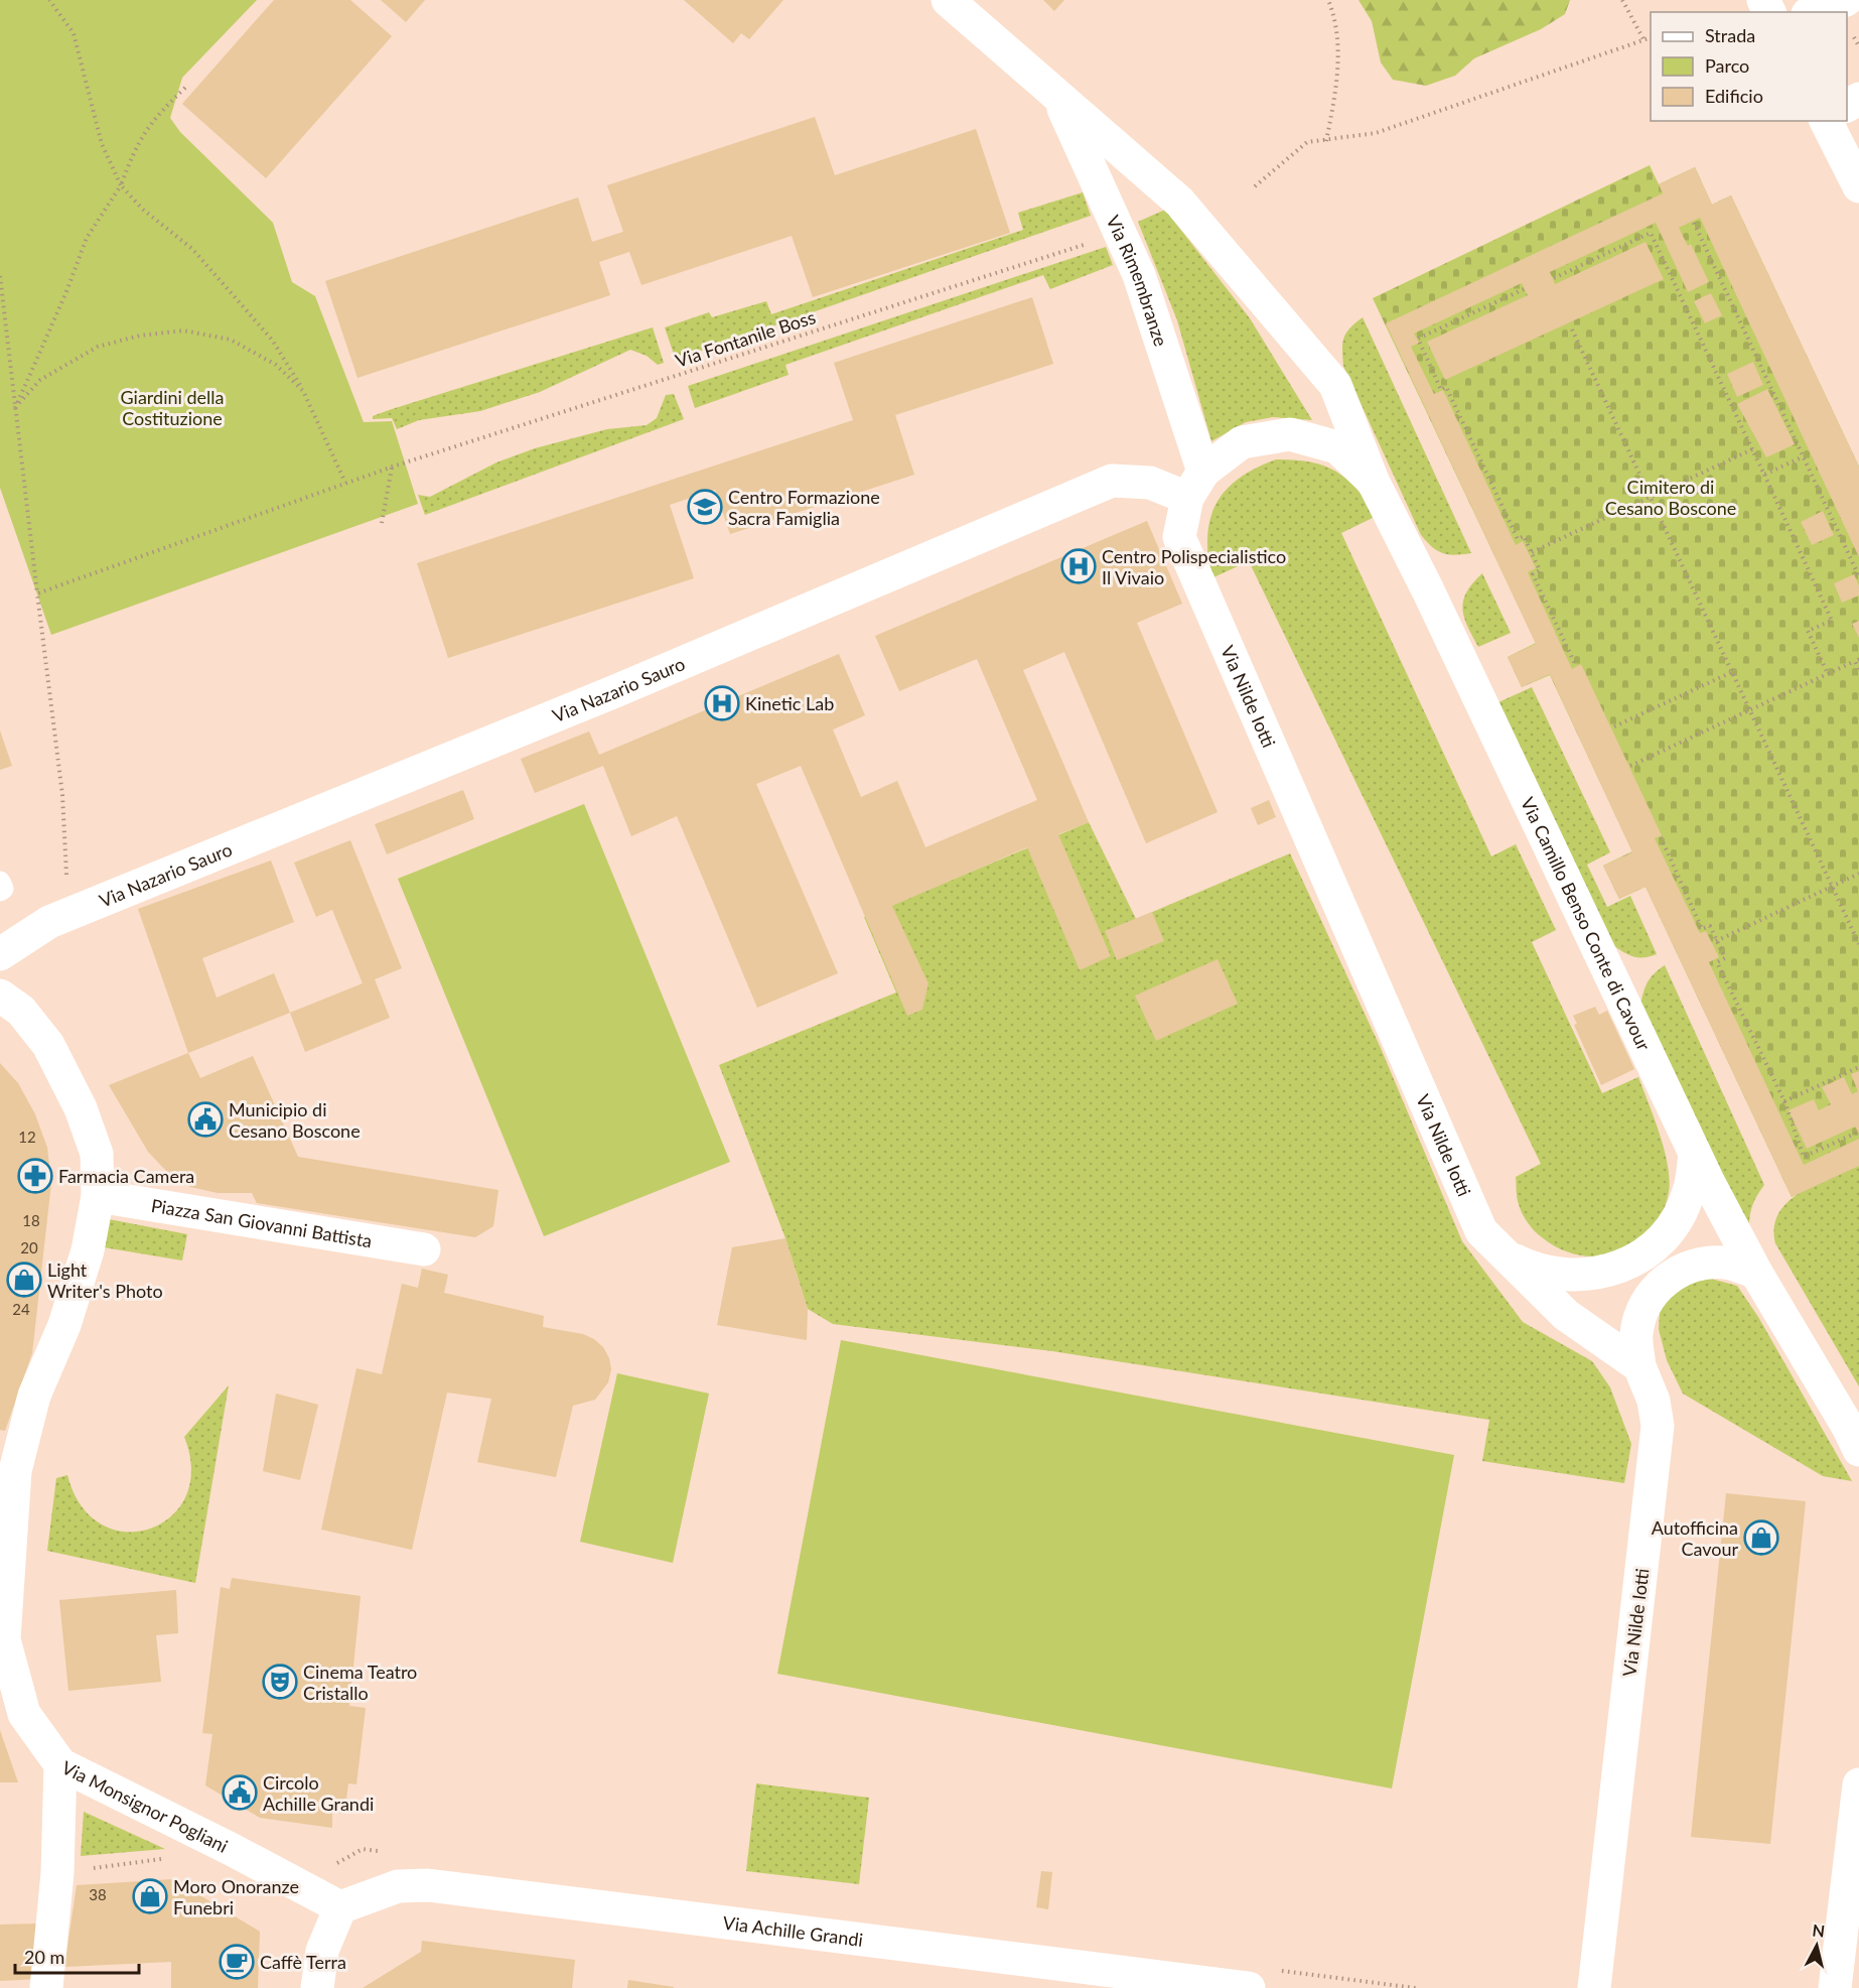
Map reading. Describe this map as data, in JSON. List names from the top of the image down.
{
  "streets": {
    "street": [
      "Via Rimembranze",
      "Via Nazario Sauro",
      "Via Nilde Iotti",
      "Via Camillo Benso Conte di Cavour",
      "Piazza San Giovanni Battista",
      "Via Monsignor Pogliani",
      "Via Achille Grandi"
    ],
    "path": ["Via Fontanile Boss"]
  },
  "crossings": [
    ["Via Rimembranze", "Via Nazario Sauro"],
    ["Via Rimembranze", "Via Nilde Iotti"],
    ["Via Rimembranze", "Via Camillo Benso Conte di Cavour"],
    ["Via Nazario Sauro", "Via Nilde Iotti"],
    ["Piazza San Giovanni Battista", "Via Monsignor Pogliani"],
    ["Via Monsignor Pogliani", "Via Achille Grandi"]
  ],
  "parks": ["Giardini della Costituzione", "Cimitero di Cesano Boscone"],
  "places": {
    "school or university": ["Centro Formazione Sacra Famiglia"],
    "hospital": ["Centro Polispecialistico Il Vivaio", "Kinetic Lab"],
    "public building": ["Municipio di Cesano Boscone", "Circolo Achille Grandi"],
    "pharmacy": ["Farmacia Camera"],
    "shop": ["Light Writer's Photo", "Autofficina Cavour", "Moro Onoranze Funebri"],
    "theatre": ["Cinema Teatro Cristallo"],
    "cafe": ["Caffè Terra"]
  },
  "house_numbers": [
    "12",
    "18",
    "20",
    "24",
    "38"
  ],
  "legend": ["Strada", "Parco", "Edificio"],
  "scale_bar": "20 m",
  "north": "top"
}
